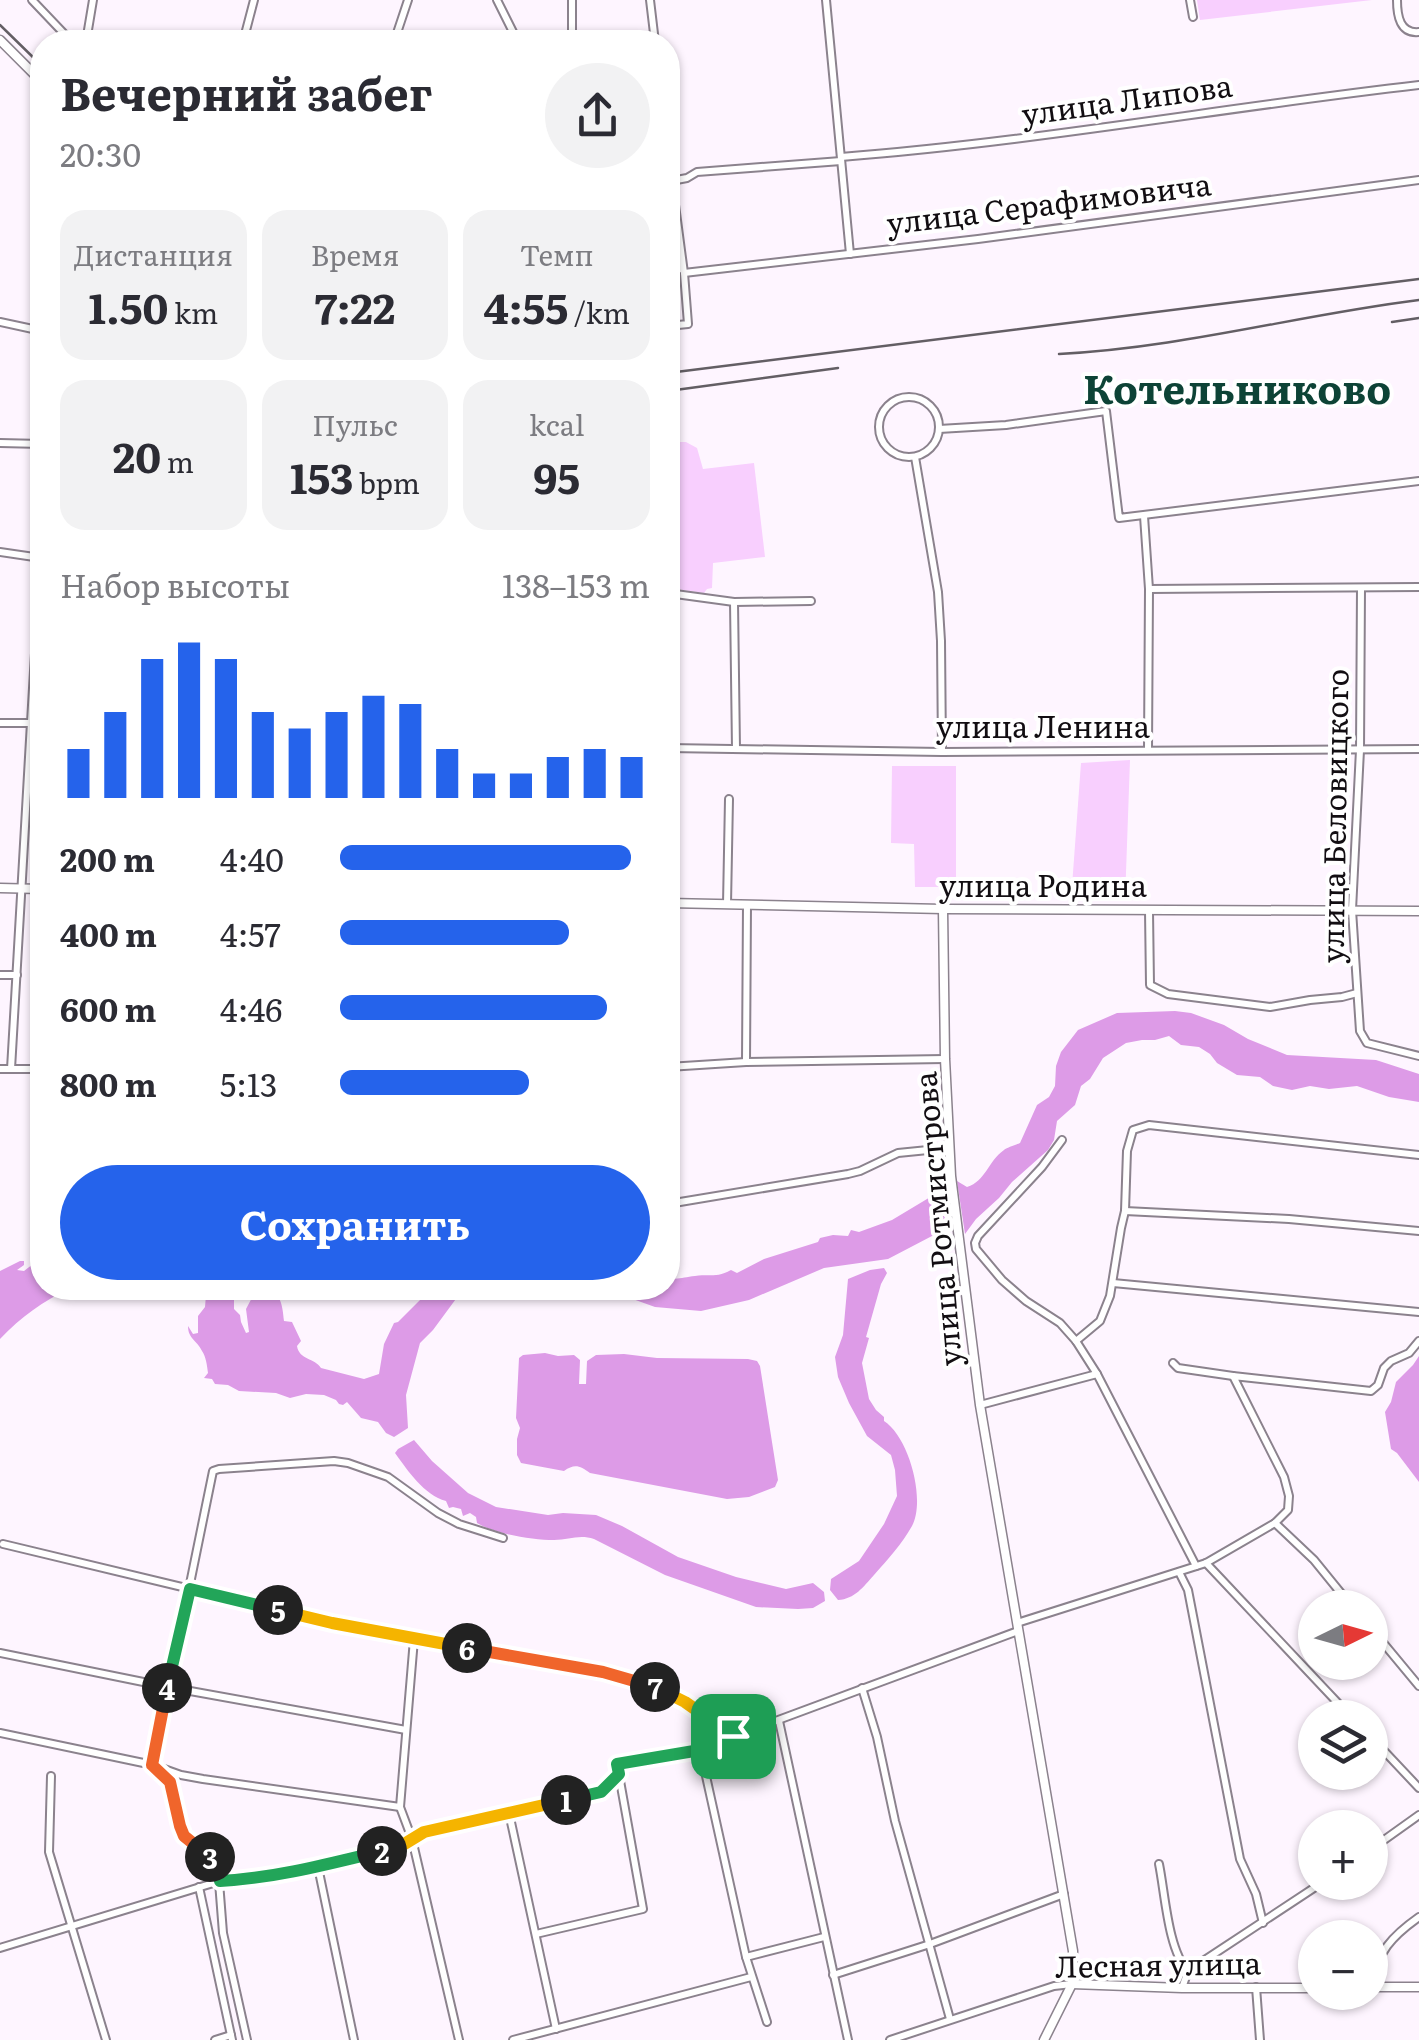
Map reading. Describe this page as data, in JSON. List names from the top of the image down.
{
  "streets": {
    "street": [
      "улица Липова",
      "улица Серафимовича",
      "улица Ленина",
      "улица Беловицкого",
      "улица Родина",
      "улица Ротмистрова",
      "Лесная улица"
    ]
  },
  "crossings": [
    ["улица Ленина", "улица Беловицкого"],
    ["улица Беловицкого", "улица Родина"],
    ["улица Родина", "улица Ротмистрова"],
    ["улица Ротмистрова", "Лесная улица"]
  ],
  "districts": ["Котельниково"],
  "north": "right",
  "page": {
    "heading": ["Вечерний забег", "20:30"],
    "stats": [
      ["Дистанция", "1.50 km"],
      ["Время", "7:22"],
      ["Темп", "4:55 /km"],
      ["20 m"],
      ["Пульс", "153 bpm"],
      ["kcal", "95"]
    ],
    "chart": ["Набор высоты", "138–153 m"],
    "list": [
      {
        "name": "200 m",
        "note": "4:40"
      },
      {
        "name": "400 m",
        "note": "4:57"
      },
      {
        "name": "600 m",
        "note": "4:46"
      },
      {
        "name": "800 m",
        "note": "5:13"
      }
    ],
    "buttons": "Сохранить",
    "pins": [
      "5",
      "6",
      "7",
      "4",
      "1",
      "2",
      "3"
    ],
    "map_buttons": ["+", "−"]
  }
}
